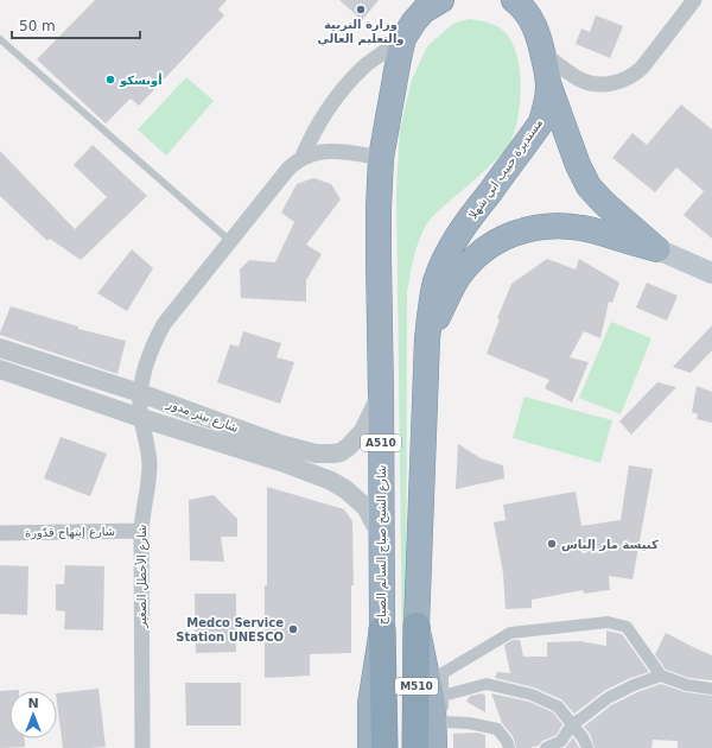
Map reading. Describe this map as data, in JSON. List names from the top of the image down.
{
  "streets": {
    "highway": [
      "مستديرة حبيب ابي شهلا",
      "A510",
      "شارع الشيخ صباح السالم الصباح",
      "M510"
    ],
    "street": ["شارع بيتر مدور", "شارع إبتهاج قدّورة", "شارع الأخطل الصغير"]
  },
  "crossings": [
    ["شارع بيتر مدور", "شارع الشيخ صباح السالم الصباح"],
    ["شارع بيتر مدور", "شارع الأخطل الصغير"],
    ["A510", "شارع الشيخ صباح السالم الصباح"],
    ["A510", "شارع الأخطل الصغير"],
    ["شارع إبتهاج قدّورة", "شارع الأخطل الصغير"],
    ["شارع الشيخ صباح السالم الصباح", "شارع الأخطل الصغير"]
  ],
  "places": [
    "وزارة التربية والتعليم العالي",
    "أونسكو",
    "كنيسة مار إلياس",
    "Medco Service Station UNESCO"
  ],
  "scale_bar": "50 m",
  "north": "top"
}
